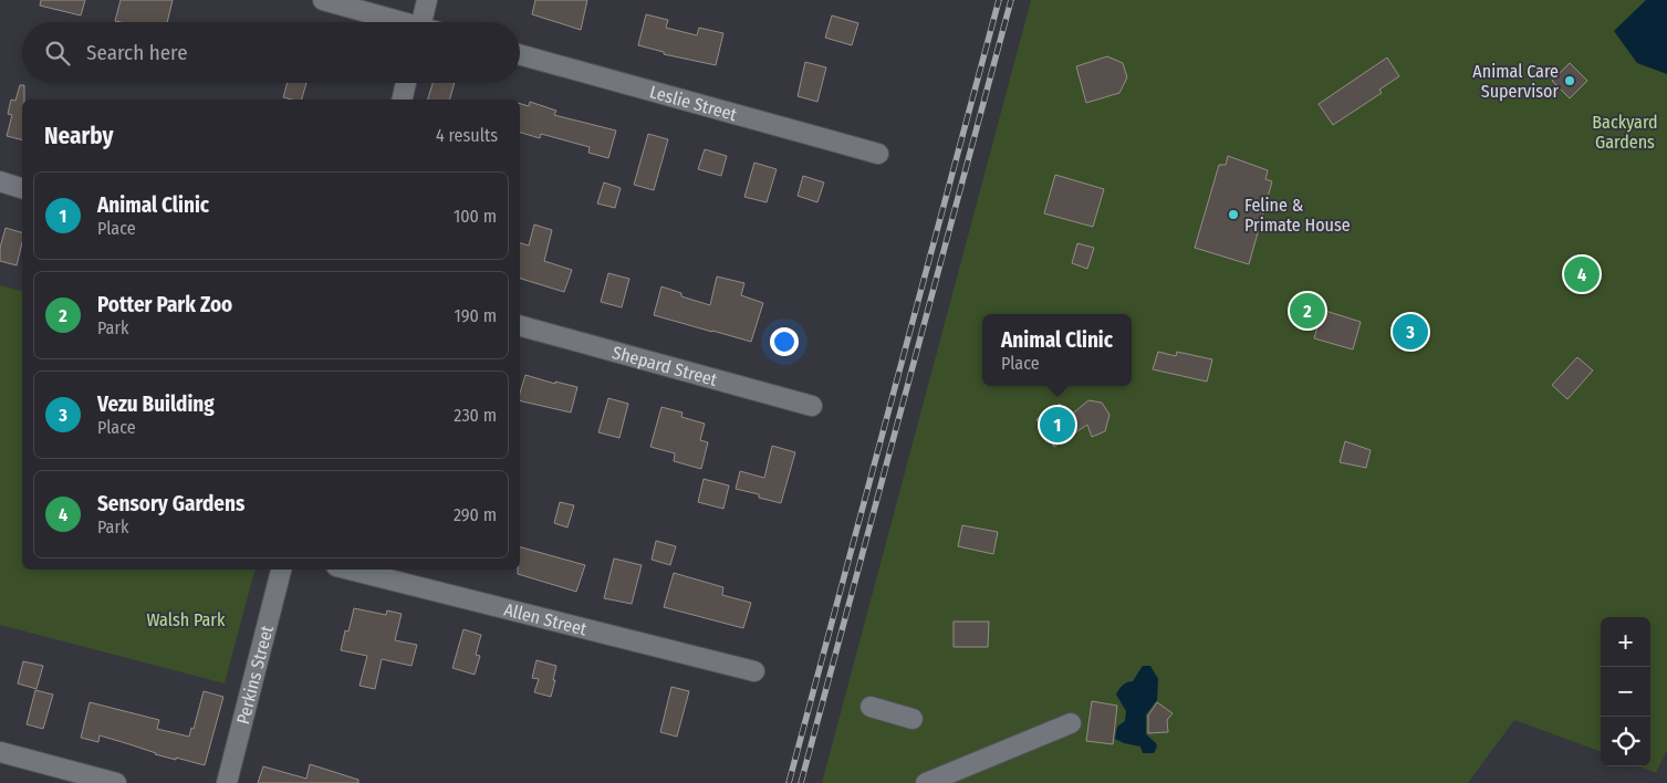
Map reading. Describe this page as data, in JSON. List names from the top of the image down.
{
  "streets": {
    "street": [
      "Leslie Street",
      "Shepard Street",
      "Allen Street",
      "Perkins Street"
    ]
  },
  "parks": ["Backyard Gardens", "Walsh Park"],
  "places": ["Animal Care Supervisor", "Feline & Primate House"],
  "page": {
    "search": "Search here",
    "heading": ["Nearby", "4 results"],
    "list": [
      {
        "mark": "1",
        "name": "Animal Clinic",
        "note": "Place",
        "value": "100 m"
      },
      {
        "mark": "2",
        "name": "Potter Park Zoo",
        "note": "Park",
        "value": "190 m"
      },
      {
        "mark": "3",
        "name": "Vezu Building",
        "note": "Place",
        "value": "230 m"
      },
      {
        "mark": "4",
        "name": "Sensory Gardens",
        "note": "Park",
        "value": "290 m"
      }
    ],
    "pins": [
      "4",
      "2",
      "3",
      "1"
    ],
    "popup": ["Animal Clinic", "Place"],
    "map_buttons": ["+", "−"]
  }
}
